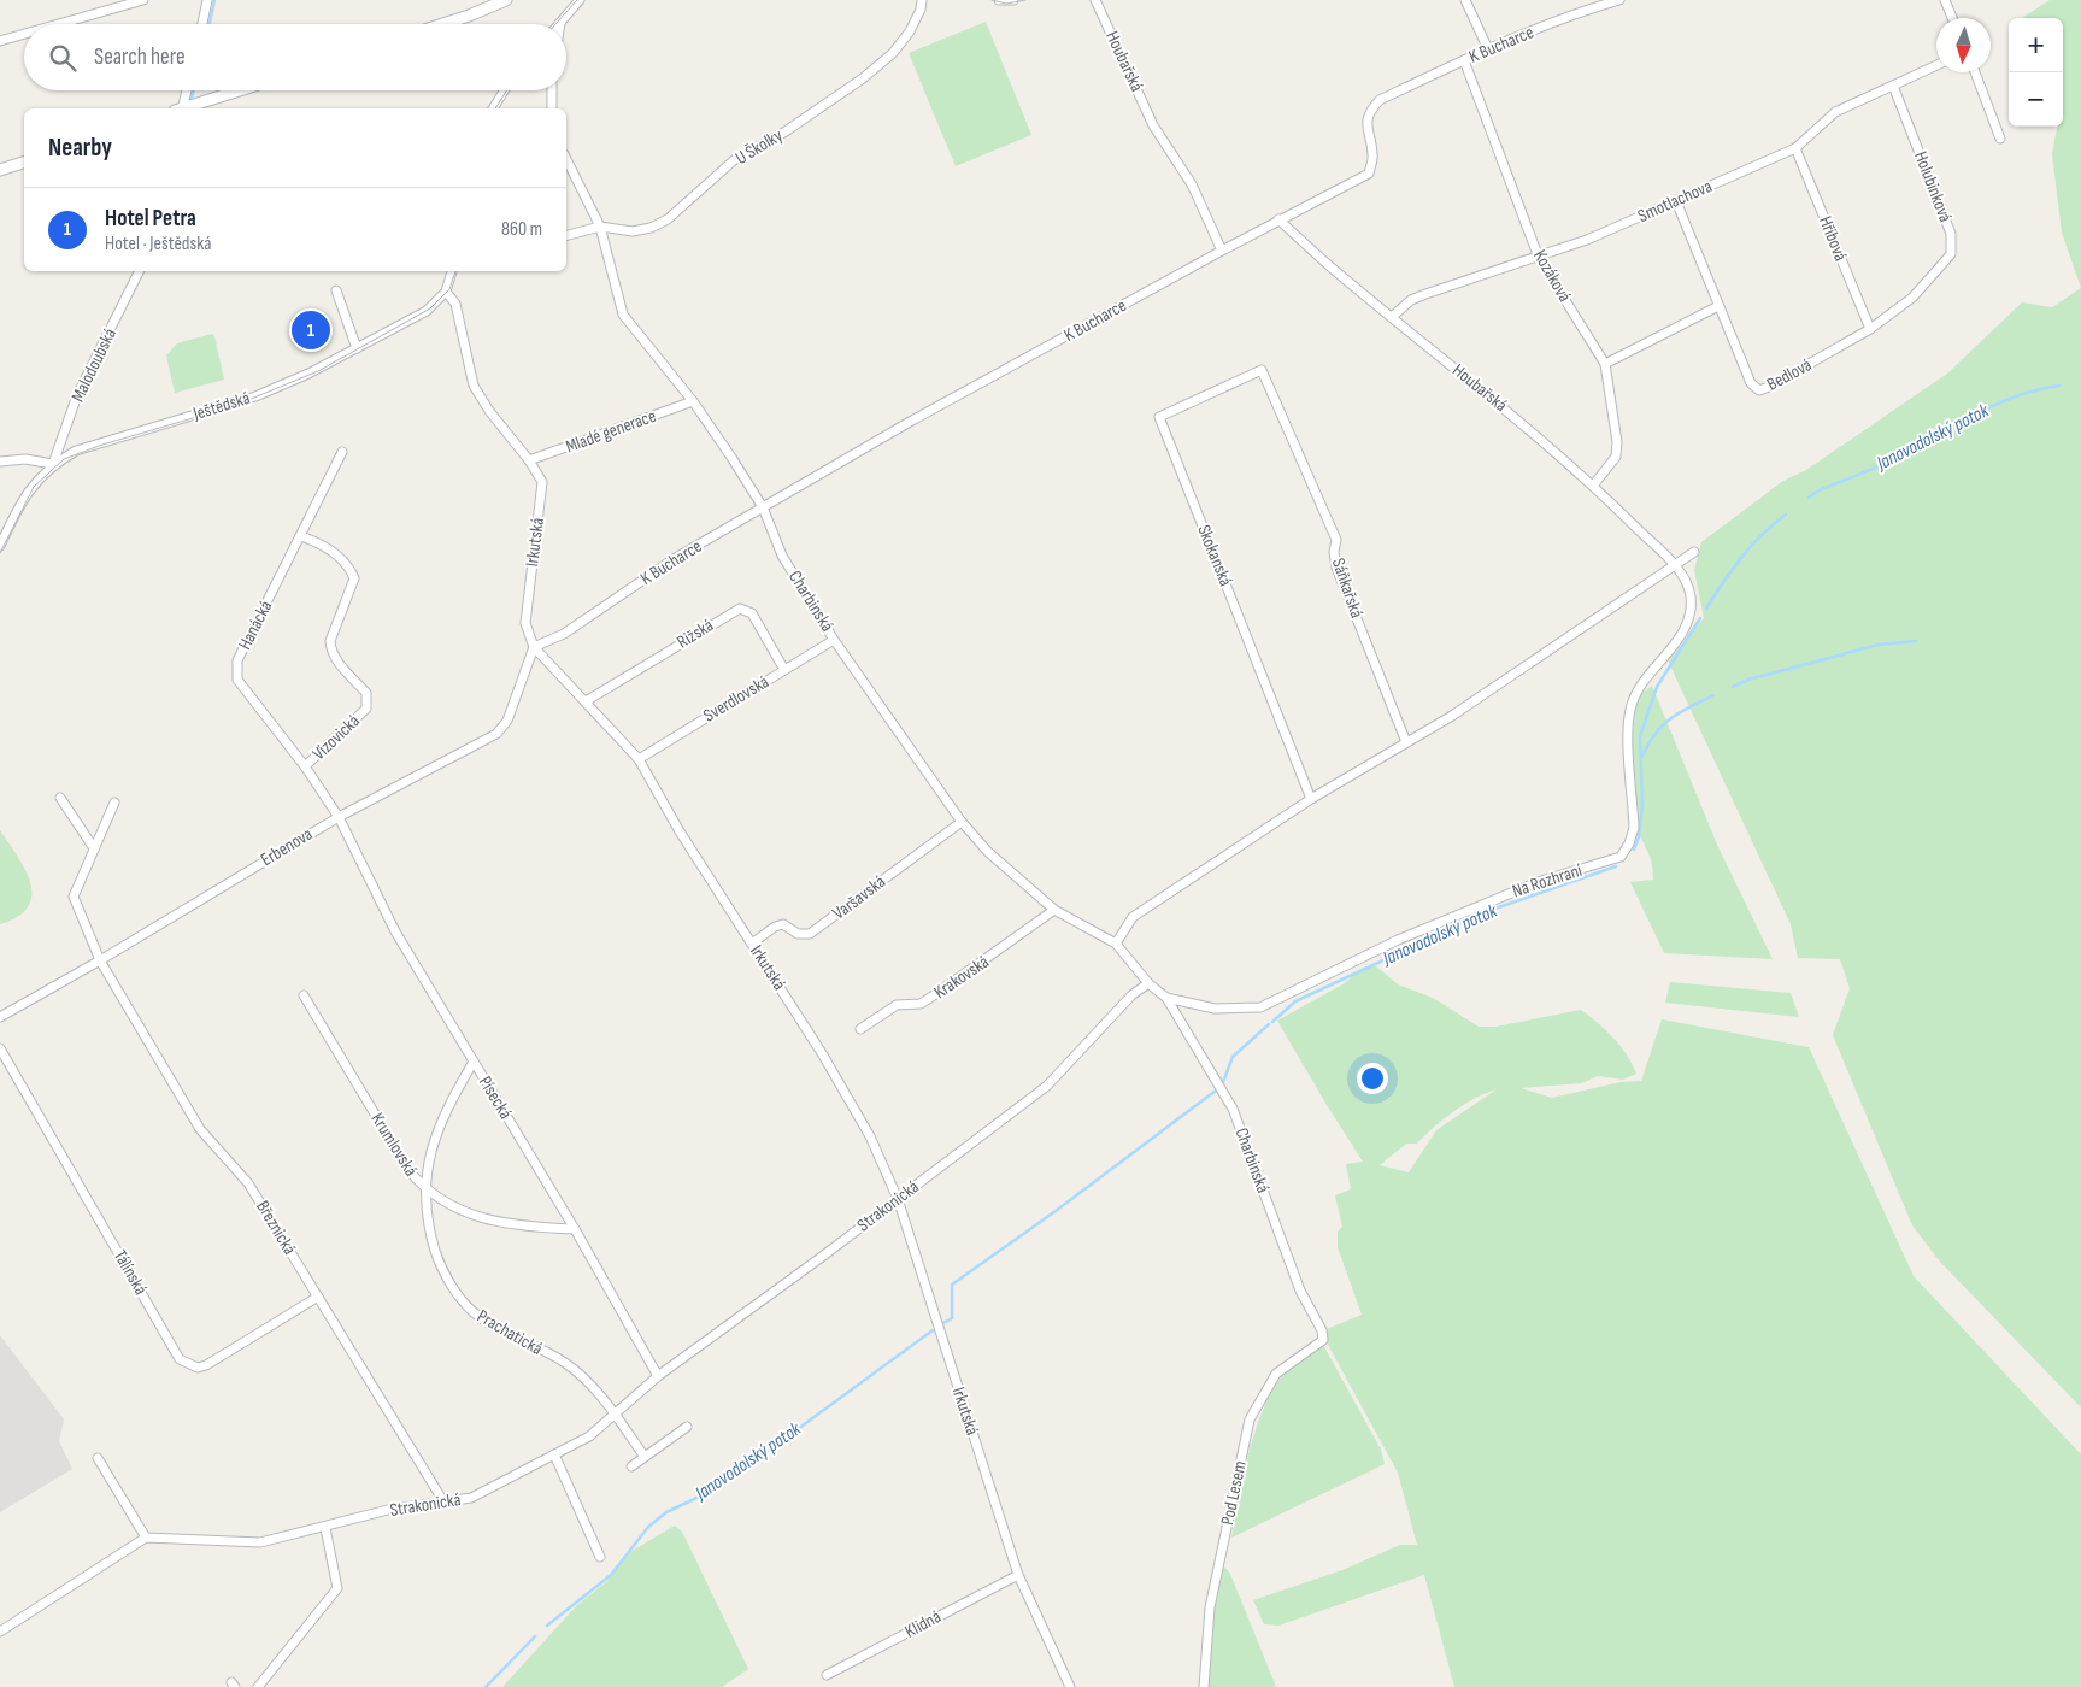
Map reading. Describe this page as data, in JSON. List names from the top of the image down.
{
  "streets": {
    "street": [
      "K Bucharce",
      "Houbařská",
      "U Školky",
      "Holubinková",
      "Smotlachova",
      "Hřibová",
      "Kozáková",
      "Malodoubská",
      "Bedlová",
      "Ještědská",
      "Mladé generace",
      "Irkutská",
      "Skokanská",
      "Sáňkařská",
      "Charbinská",
      "Hanácká",
      "Rižská",
      "Sverdlovská",
      "Vizovická",
      "Erbenova",
      "Na Rozhraní",
      "Varšavská",
      "Krakovská",
      "Písecká",
      "Krumlovská",
      "Strakonická",
      "Březnická",
      "Tálínská",
      "Prachatická",
      "Pod Lesem",
      "Klidná"
    ]
  },
  "crossings": [
    ["K Bucharce", "Houbařská"],
    ["K Bucharce", "Kozáková"],
    ["K Bucharce", "Irkutská"],
    ["K Bucharce", "Charbinská"],
    ["K Bucharce", "Erbenova"],
    ["Houbařská", "Smotlachova"],
    ["Houbařská", "Kozáková"],
    ["Houbařská", "Na Rozhraní"],
    ["U Školky", "Charbinská"],
    ["Holubinková", "Smotlachova"],
    ["Holubinková", "Hřibová"],
    ["Holubinková", "Bedlová"],
    ["Smotlachova", "Hřibová"],
    ["Smotlachova", "Kozáková"],
    ["Smotlachova", "Bedlová"],
    ["Hřibová", "Bedlová"],
    ["Malodoubská", "Ještědská"],
    ["Ještědská", "Irkutská"],
    ["Mladé generace", "Irkutská"],
    ["Mladé generace", "Charbinská"],
    ["Irkutská", "Rižská"],
    ["Irkutská", "Sverdlovská"],
    ["Irkutská", "Erbenova"],
    ["Irkutská", "Varšavská"],
    ["Irkutská", "Strakonická"],
    ["Irkutská", "Klidná"],
    ["Skokanská", "Sáňkařská"],
    ["Charbinská", "Sverdlovská"],
    ["Charbinská", "Na Rozhraní"],
    ["Charbinská", "Varšavská"],
    ["Charbinská", "Krakovská"],
    ["Charbinská", "Strakonická"],
    ["Charbinská", "Pod Lesem"],
    ["Hanácká", "Vizovická"],
    ["Hanácká", "Erbenova"],
    ["Hanácká", "Písecká"],
    ["Rižská", "Sverdlovská"],
    ["Erbenova", "Písecká"],
    ["Erbenova", "Březnická"],
    ["Na Rozhraní", "Strakonická"],
    ["Písecká", "Krumlovská"],
    ["Písecká", "Strakonická"],
    ["Písecká", "Prachatická"],
    ["Krumlovská", "Prachatická"],
    ["Strakonická", "Březnická"],
    ["Strakonická", "Prachatická"],
    ["Březnická", "Tálínská"]
  ],
  "water": ["Janovodolský potok"],
  "north": "bottom",
  "page": {
    "map_buttons": ["+", "−"],
    "search": "Search here",
    "heading": "Nearby",
    "list": [
      {
        "mark": "1",
        "name": "Hotel Petra",
        "note": "Hotel · Ještědská",
        "value": "860 m"
      }
    ],
    "pins": "1"
  }
}
